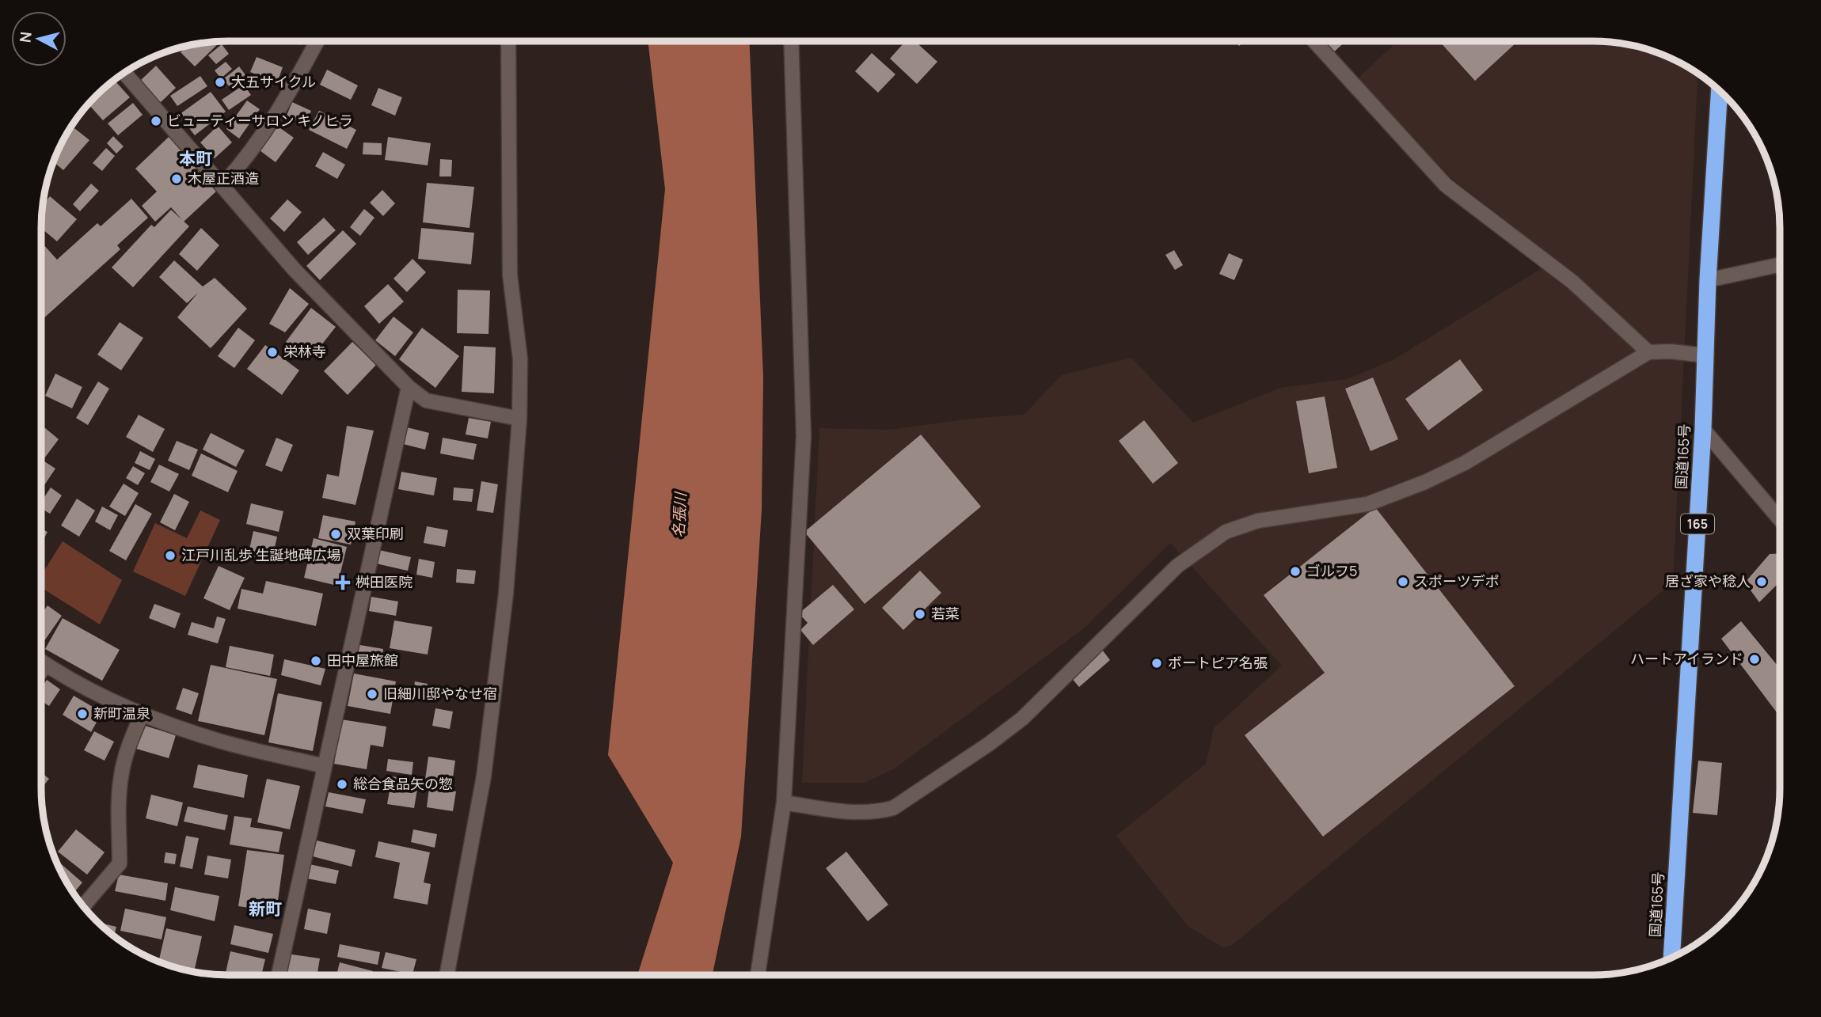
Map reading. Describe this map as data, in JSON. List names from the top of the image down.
{
  "streets": {
    "highway": ["国道165号", "165"]
  },
  "districts": ["本町", "新町"],
  "water": ["名張川"],
  "places": {
    "other": [
      "大五サイクル",
      "ビューティーサロン キノヒラ",
      "木屋正酒造",
      "栄林寺",
      "双葉印刷",
      "江戸川乱歩 生誕地碑広場",
      "ゴルフ5",
      "スポーツデポ",
      "居ざ家や稔人",
      "若菜",
      "ハートアイランド",
      "田中屋旅館",
      "ボートピア名張",
      "旧細川邸やなせ宿",
      "新町温泉",
      "総合食品矢の惣"
    ],
    "health": ["桝田医院"]
  },
  "north": "left"
}
